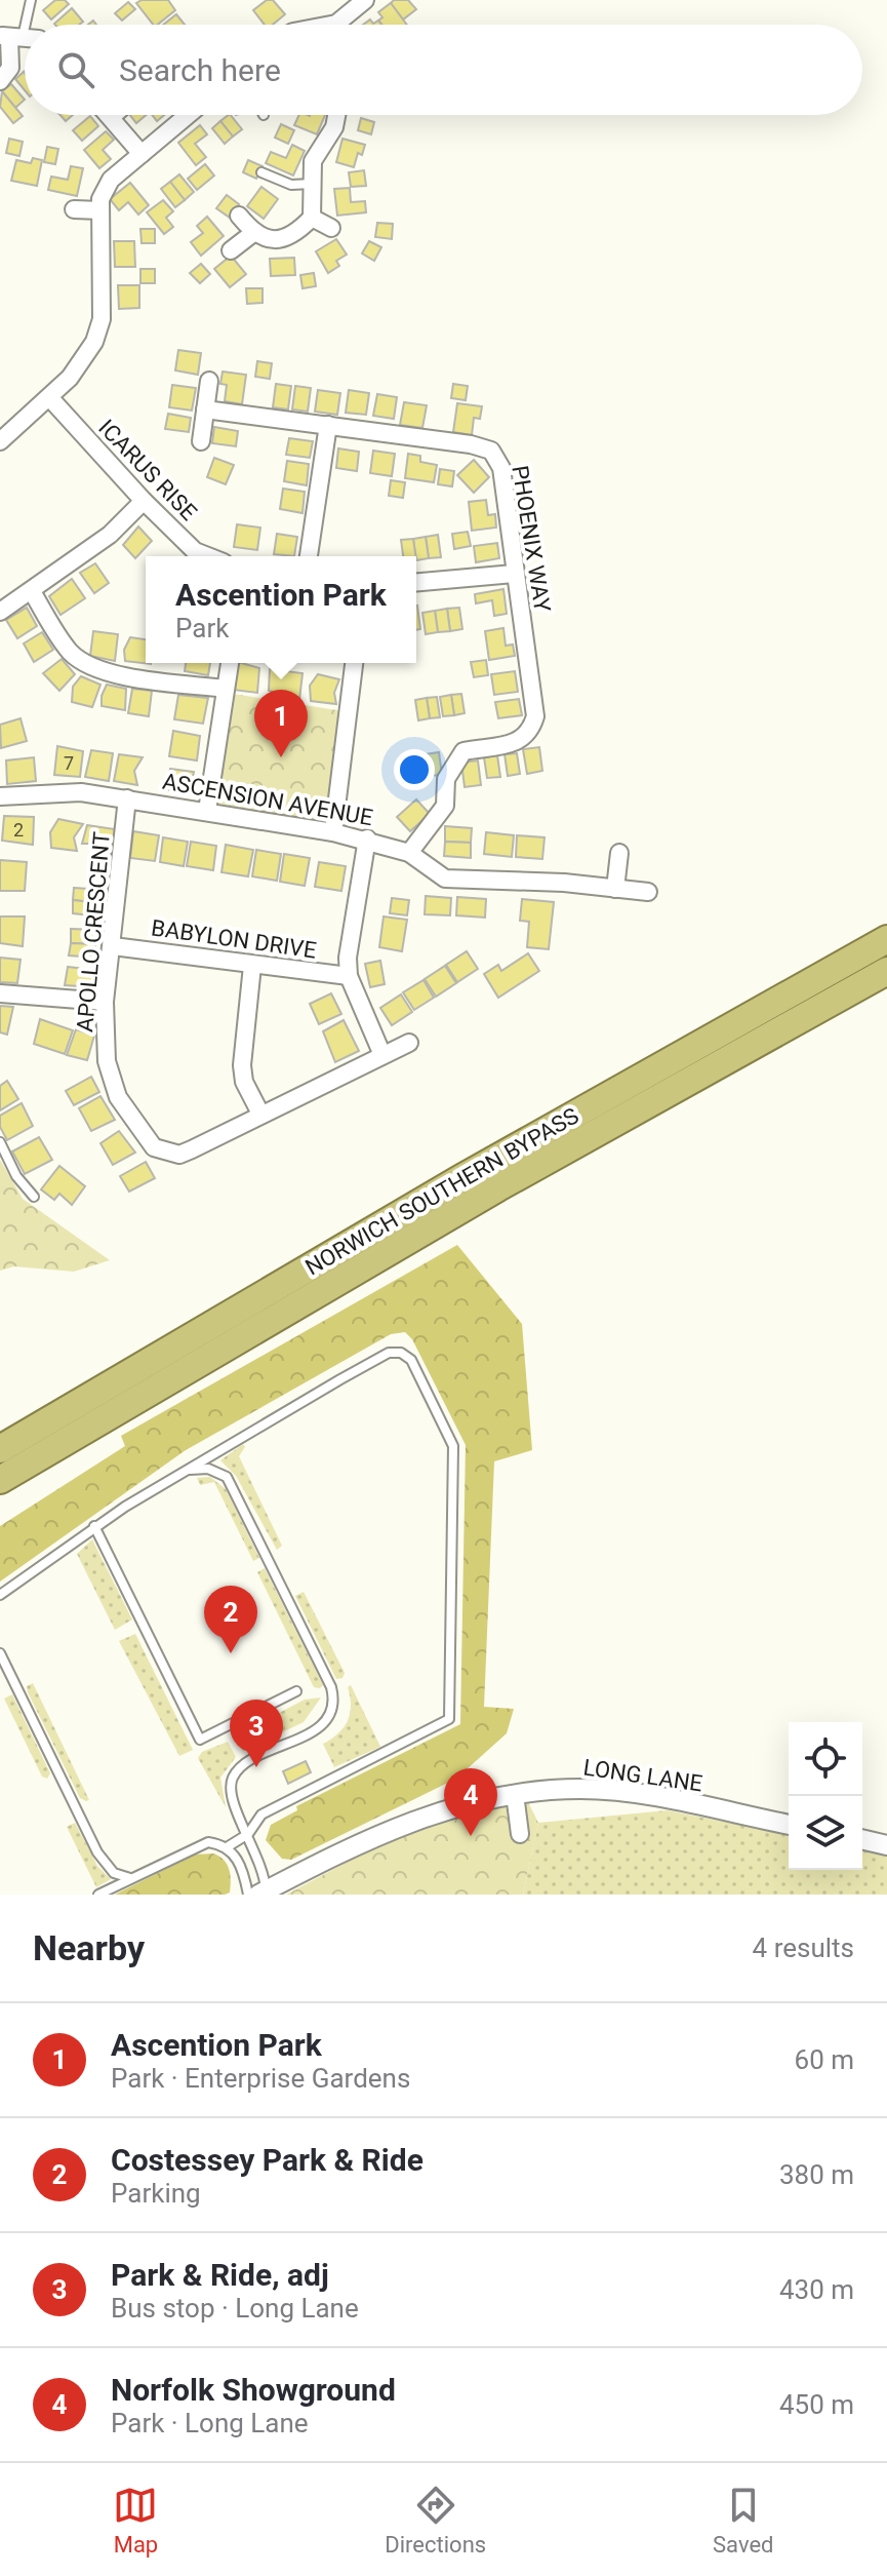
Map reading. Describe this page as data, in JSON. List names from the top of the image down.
{
  "streets": {
    "highway": ["NORWICH SOUTHERN BYPASS"],
    "street": [
      "ICARUS RISE",
      "PHOENIX WAY",
      "ASCENSION AVENUE",
      "APOLLO CRESCENT",
      "BABYLON DRIVE",
      "LONG LANE"
    ]
  },
  "crossings": [
    ["PHOENIX WAY", "ASCENSION AVENUE"],
    ["ASCENSION AVENUE", "APOLLO CRESCENT"],
    ["APOLLO CRESCENT", "BABYLON DRIVE"]
  ],
  "house_numbers": ["7", "2"],
  "page": {
    "search": "Search here",
    "popup": ["Ascention Park", "Park"],
    "pins": [
      "1",
      "2",
      "3",
      "4"
    ],
    "heading": ["Nearby", "4 results"],
    "list": [
      {
        "mark": "1",
        "name": "Ascention Park",
        "note": "Park · Enterprise Gardens",
        "value": "60 m"
      },
      {
        "mark": "2",
        "name": "Costessey Park & Ride",
        "note": "Parking",
        "value": "380 m"
      },
      {
        "mark": "3",
        "name": "Park & Ride, adj",
        "note": "Bus stop · Long Lane",
        "value": "430 m"
      },
      {
        "mark": "4",
        "name": "Norfolk Showground",
        "note": "Park · Long Lane",
        "value": "450 m"
      }
    ],
    "nav": ["Map", "Directions", "Saved"]
  }
}
